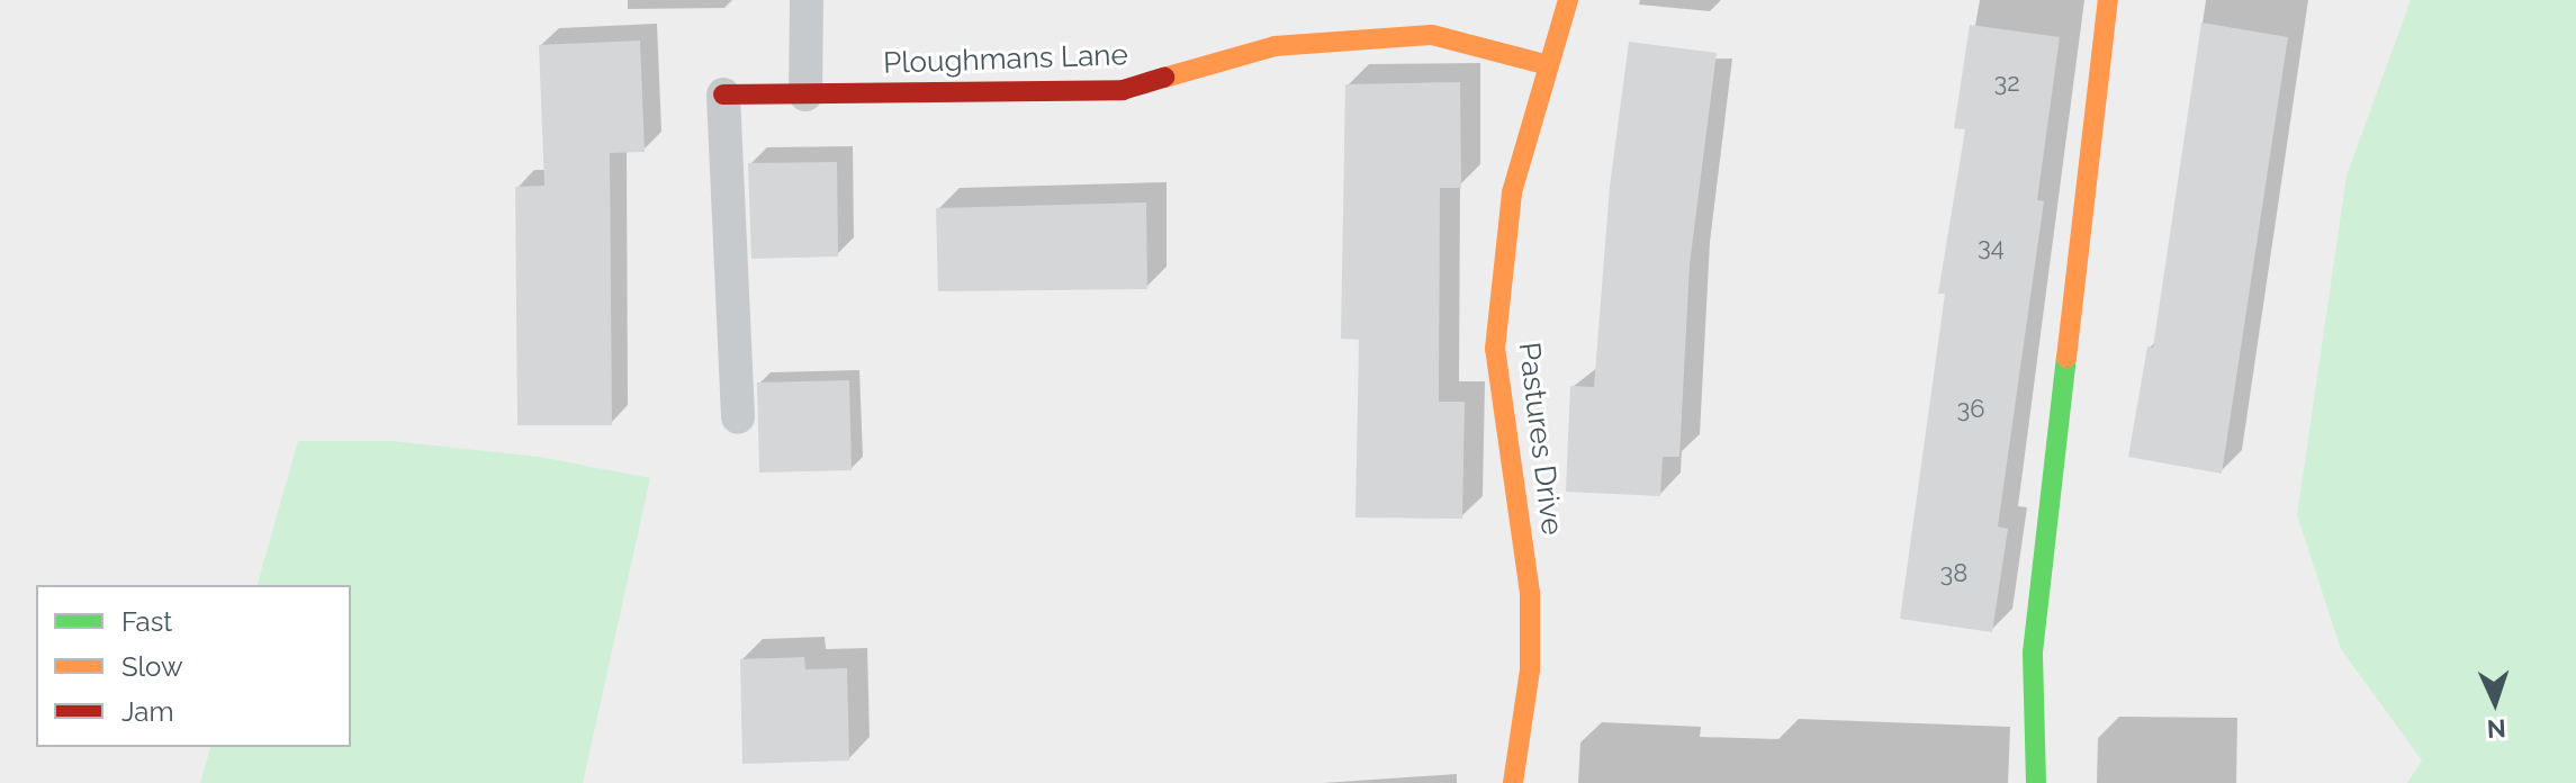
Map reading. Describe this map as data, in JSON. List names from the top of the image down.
{
  "streets": {
    "street": ["Ploughmans Lane", "Pastures Drive"]
  },
  "crossings": [
    ["Ploughmans Lane", "Pastures Drive"]
  ],
  "house_numbers": [
    "32",
    "34",
    "36",
    "38"
  ],
  "legend": ["Fast", "Slow", "Jam"],
  "north": "bottom"
}
